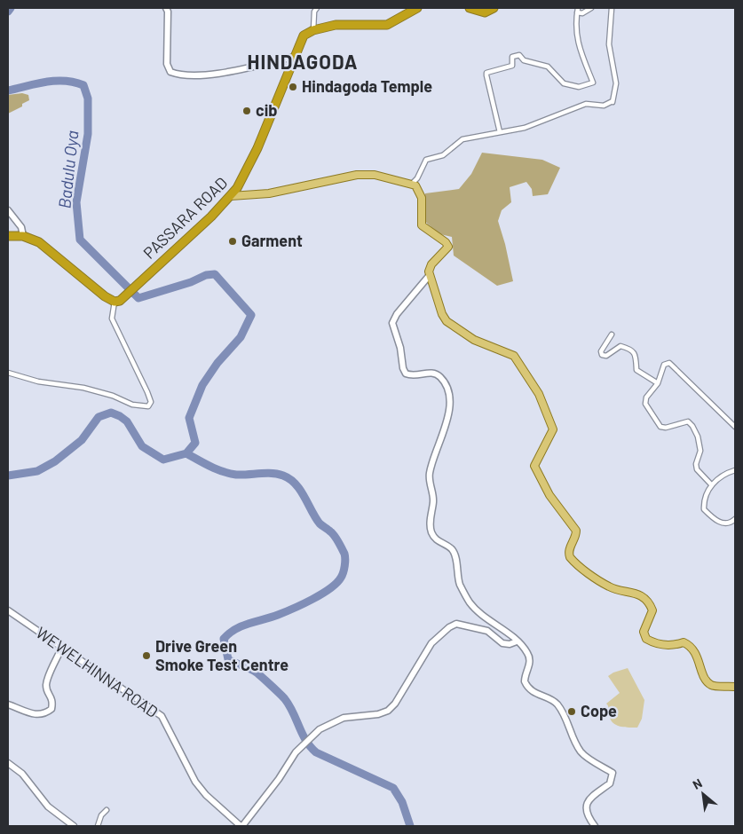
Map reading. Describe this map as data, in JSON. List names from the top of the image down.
{
  "streets": {
    "highway": ["PASSARA ROAD"],
    "street": ["WEWELHINNA ROAD"]
  },
  "districts": ["HINDAGODA"],
  "water": ["Badulu Oya"],
  "places": [
    "Hindagoda Temple",
    "cib",
    "Garment",
    "Drive Green Smoke Test Centre",
    "Cope"
  ],
  "north": "top left"
}
